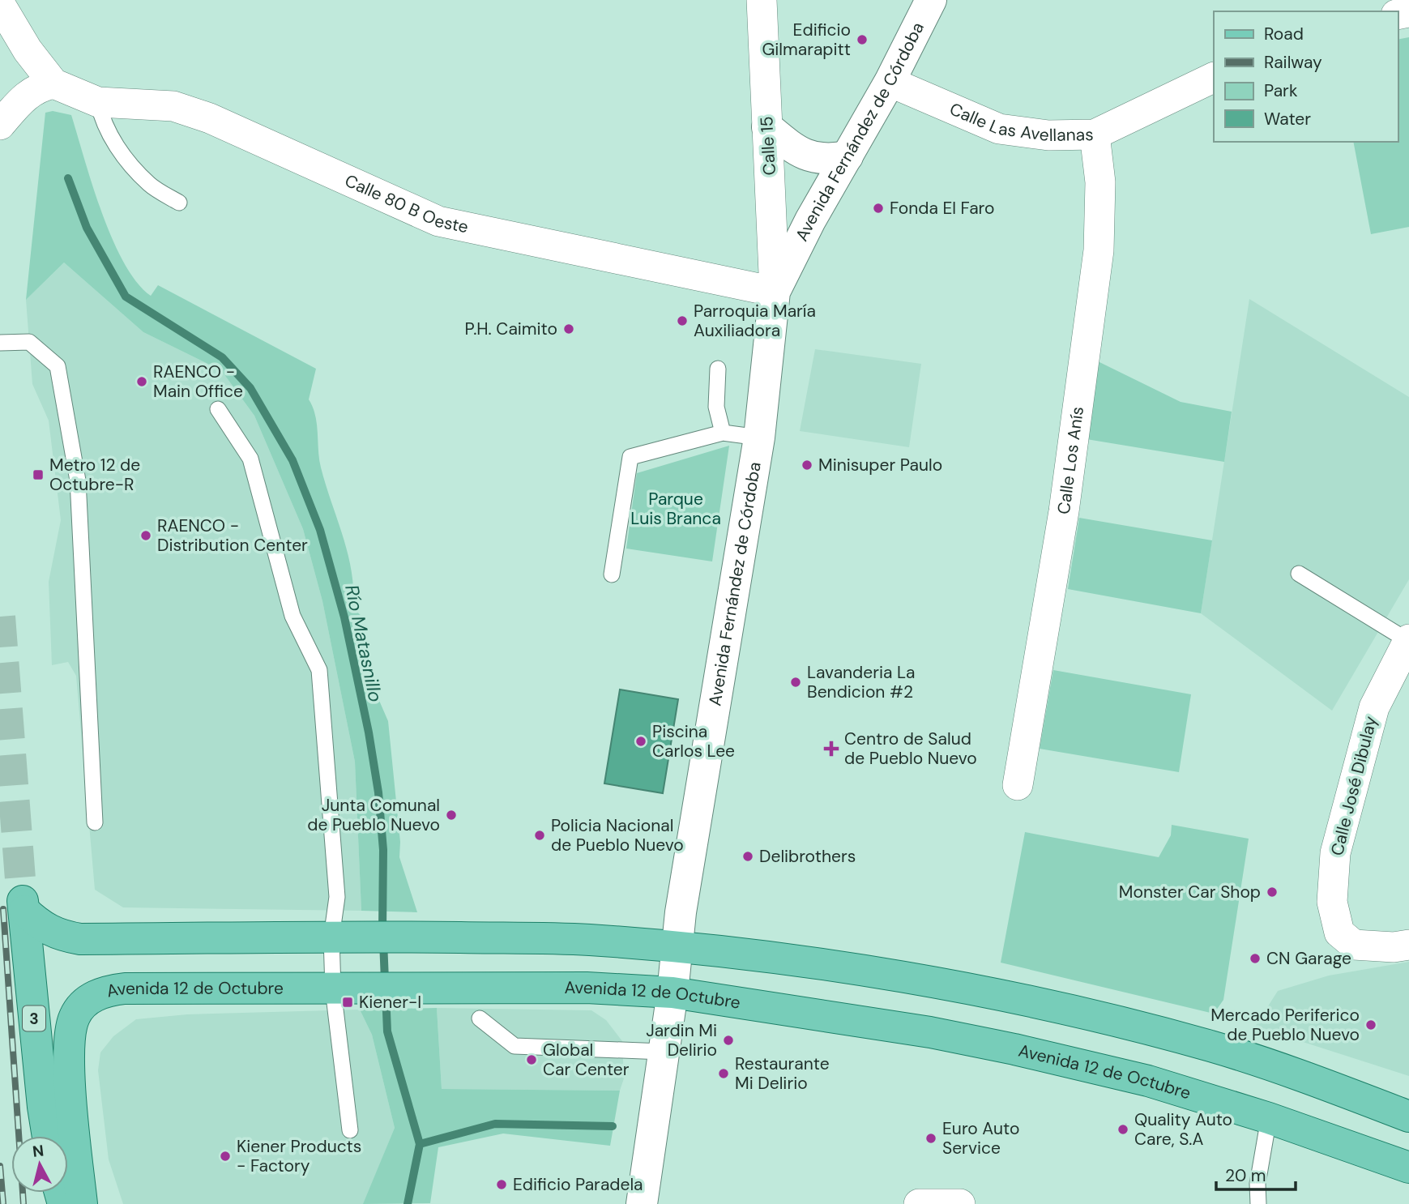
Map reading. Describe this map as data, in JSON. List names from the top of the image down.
{
  "streets": {
    "main road": ["Avenida Fernández de Córdoba", "Avenida 12 de Octubre", "3"],
    "street": [
      "Calle Las Avellanas",
      "Calle 15",
      "Calle 80 B Oeste",
      "Calle Los Anís",
      "Calle José Dibulay"
    ]
  },
  "crossings": [
    ["Calle Las Avellanas", "Avenida Fernández de Córdoba"],
    ["Calle Las Avellanas", "Calle Los Anís"],
    ["Avenida Fernández de Córdoba", "Calle 15"],
    ["Avenida Fernández de Córdoba", "Calle 80 B Oeste"],
    ["Avenida Fernández de Córdoba", "Avenida 12 de Octubre"],
    ["Calle 15", "Calle 80 B Oeste"]
  ],
  "water": ["Río Matasnillo"],
  "parks": ["Parque Luis Branca"],
  "places": {
    "other": [
      "Edificio Gilmarapitt",
      "Fonda El Faro",
      "Parroquia María Auxiliadora",
      "P.H. Caimito",
      "RAENCO - Main Office",
      "Minisuper Paulo",
      "RAENCO - Distribution Center",
      "Lavanderia La Bendicion #2",
      "Piscina Carlos Lee",
      "Junta Comunal de Pueblo Nuevo",
      "Policia Nacional de Pueblo Nuevo",
      "Delibrothers",
      "Monster Car Shop",
      "CN Garage",
      "Mercado Periferico de Pueblo Nuevo",
      "Jardin Mi Delirio",
      "Global Car Center",
      "Restaurante Mi Delirio",
      "Quality Auto Care, S.A",
      "Euro Auto Service",
      "Kiener Products - Factory",
      "Edificio Paradela"
    ],
    "transit": ["Metro 12 de Octubre-R", "Kiener-I"],
    "health": ["Centro de Salud de Pueblo Nuevo"]
  },
  "legend": [
    "Road",
    "Railway",
    "Park",
    "Water"
  ],
  "scale_bar": "20 m",
  "north": "top"
}
